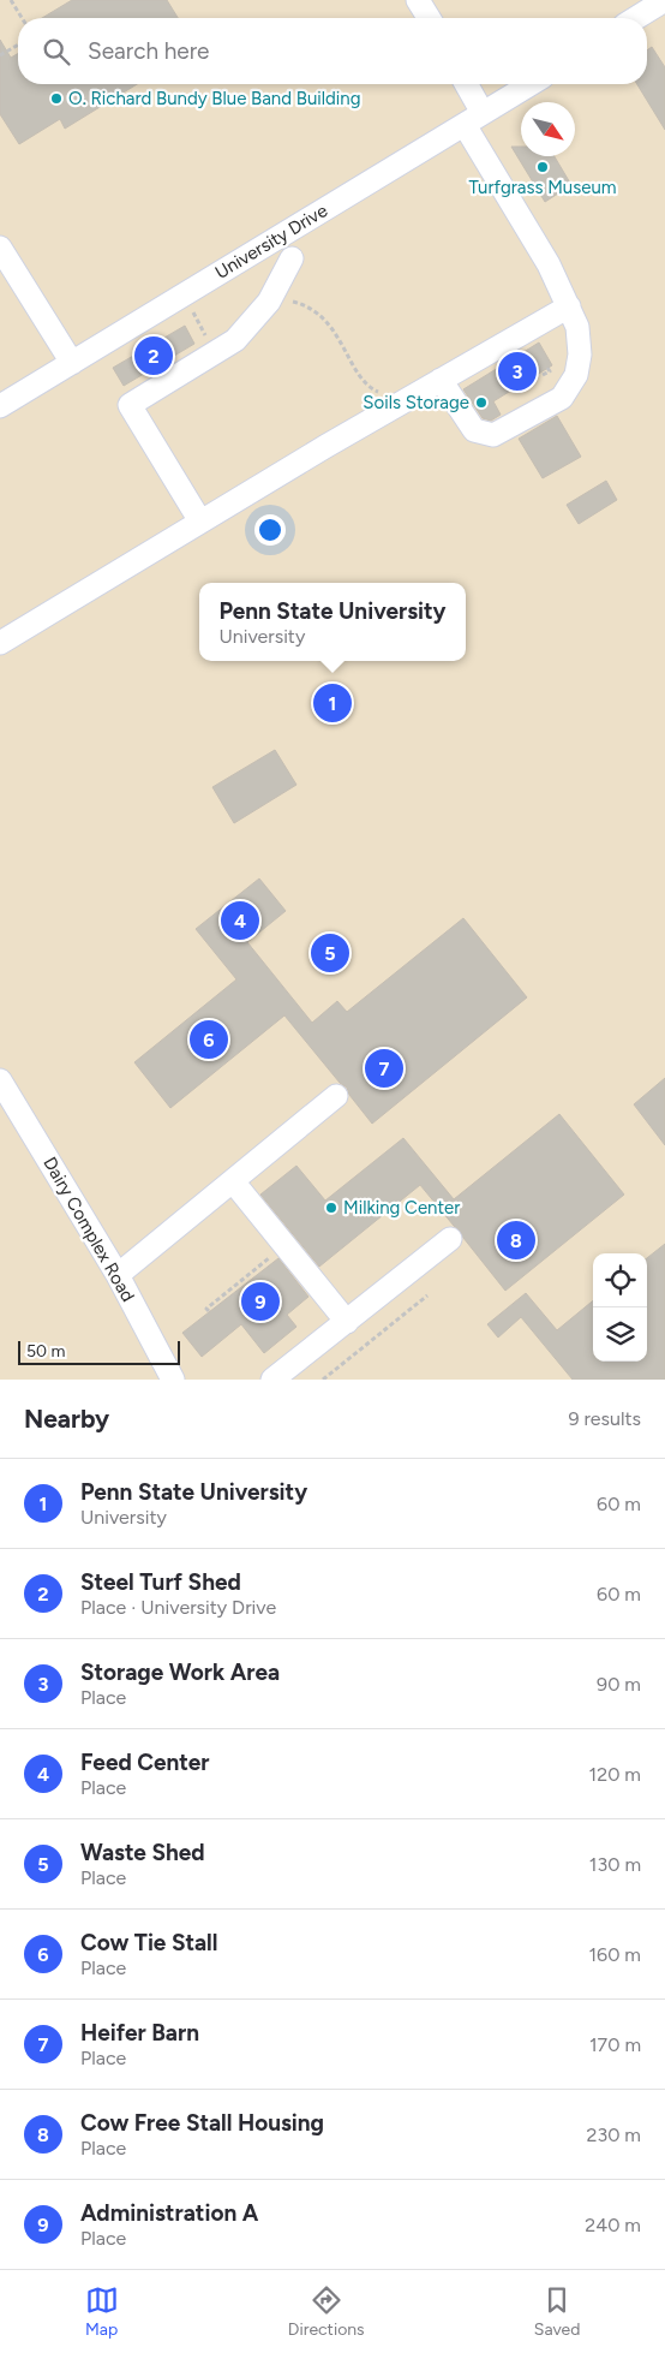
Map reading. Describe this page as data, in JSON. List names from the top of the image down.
{
  "streets": {
    "street": ["University Drive", "Dairy Complex Road"]
  },
  "places": [
    "O. Richard Bundy Blue Band Building",
    "Turfgrass Museum",
    "Soils Storage",
    "Milking Center"
  ],
  "scale_bar": "50 m",
  "north": "bottom right",
  "page": {
    "search": "Search here",
    "pins": [
      "2",
      "3",
      "1",
      "4",
      "5",
      "6",
      "7",
      "8",
      "9"
    ],
    "popup": ["Penn State University", "University"],
    "scale": "50 m",
    "heading": ["Nearby", "9 results"],
    "list": [
      {
        "mark": "1",
        "name": "Penn State University",
        "note": "University",
        "value": "60 m"
      },
      {
        "mark": "2",
        "name": "Steel Turf Shed",
        "note": "Place · University Drive",
        "value": "60 m"
      },
      {
        "mark": "3",
        "name": "Storage Work Area",
        "note": "Place",
        "value": "90 m"
      },
      {
        "mark": "4",
        "name": "Feed Center",
        "note": "Place",
        "value": "120 m"
      },
      {
        "mark": "5",
        "name": "Waste Shed",
        "note": "Place",
        "value": "130 m"
      },
      {
        "mark": "6",
        "name": "Cow Tie Stall",
        "note": "Place",
        "value": "160 m"
      },
      {
        "mark": "7",
        "name": "Heifer Barn",
        "note": "Place",
        "value": "170 m"
      },
      {
        "mark": "8",
        "name": "Cow Free Stall Housing",
        "note": "Place",
        "value": "230 m"
      },
      {
        "mark": "9",
        "name": "Administration A",
        "note": "Place",
        "value": "240 m"
      }
    ],
    "nav": ["Map", "Directions", "Saved"]
  }
}
